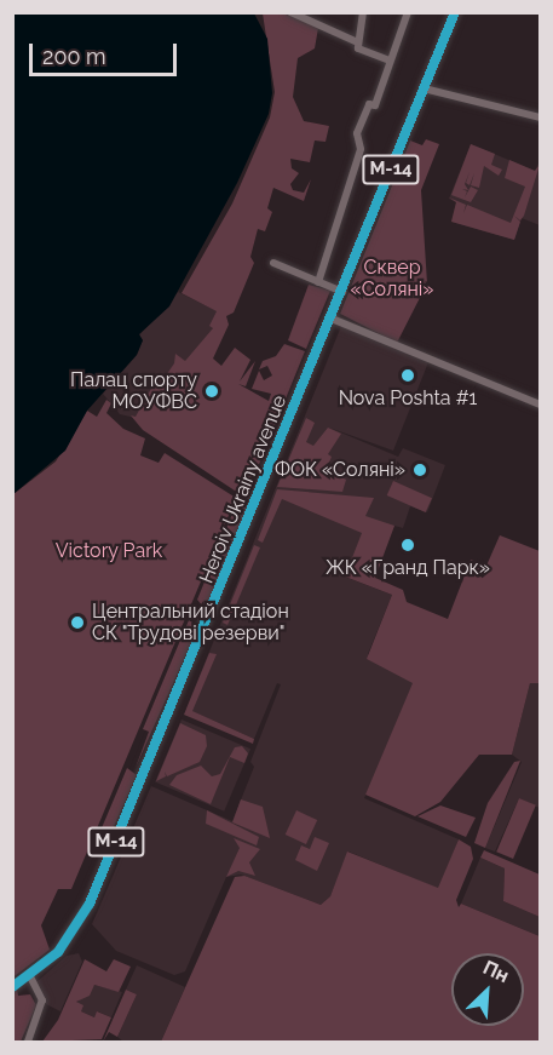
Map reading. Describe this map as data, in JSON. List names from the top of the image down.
{
  "streets": {
    "highway": ["М-14", "Heroiv Ukrainy avenue"]
  },
  "crossings": [
    ["М-14", "Heroiv Ukrainy avenue"]
  ],
  "parks": ["Сквер «Соляні»", "Victory Park"],
  "places": [
    "Nova Poshta #1",
    "Палац спорту МОУФВС",
    "ФОК «Соляні»",
    "ЖК «Гранд Парк»",
    "Центральний стадіон СК \"Трудові резерви\""
  ],
  "scale_bar": "200 m",
  "north": "top right"
}
